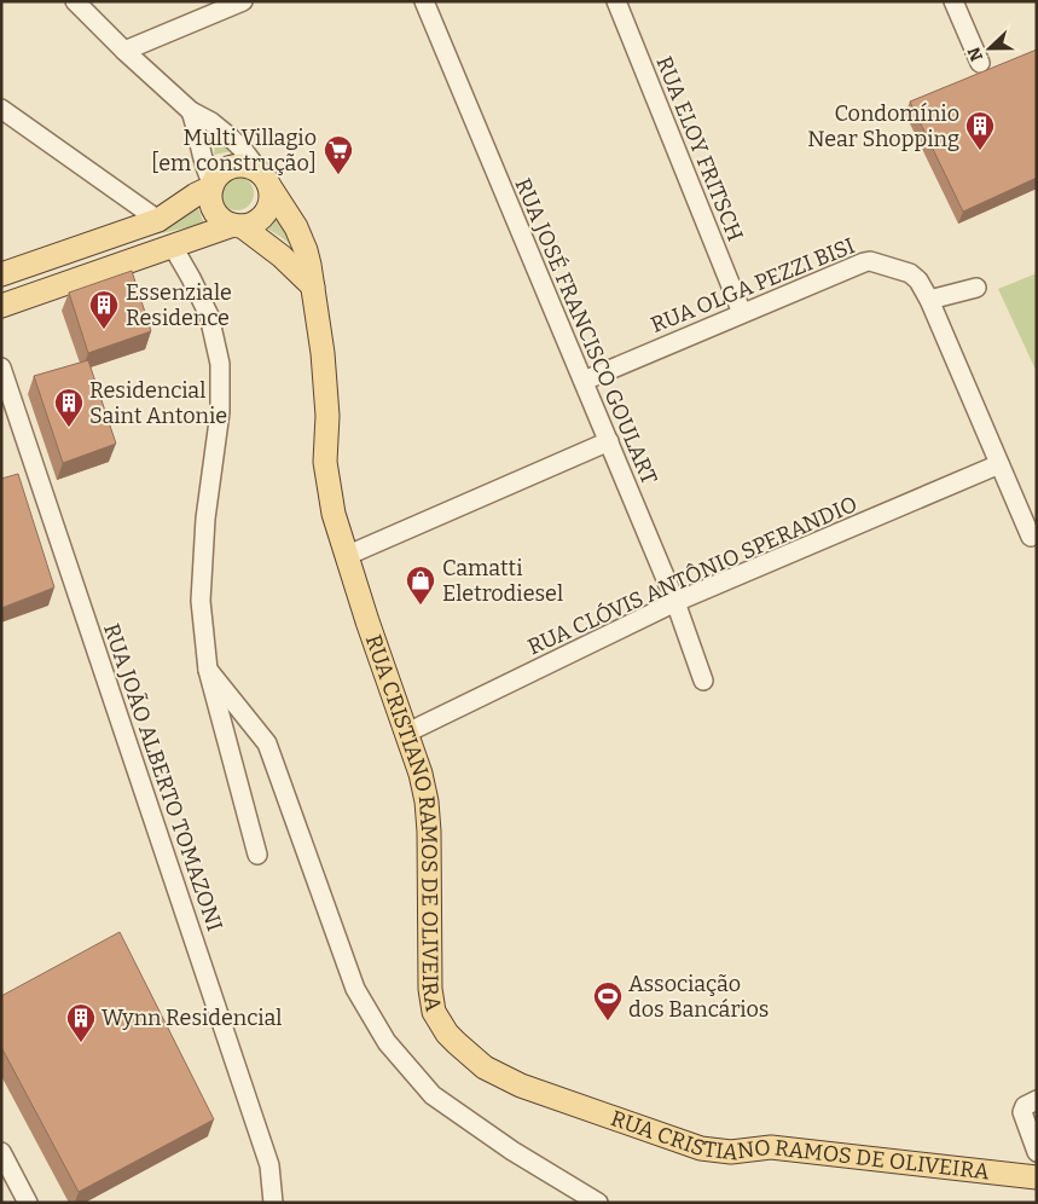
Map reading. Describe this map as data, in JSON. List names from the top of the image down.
{
  "streets": {
    "main road": ["RUA CRISTIANO RAMOS DE OLIVEIRA"],
    "street": [
      "RUA ELOY FRITSCH",
      "RUA OLGA PEZZI BISI",
      "RUA JOSÉ FRANCISCO GOULART",
      "RUA CLÓVIS ANTÔNIO SPERANDIO",
      "RUA JOÃO ALBERTO TOMAZONI"
    ]
  },
  "crossings": [
    ["RUA ELOY FRITSCH", "RUA OLGA PEZZI BISI"],
    ["RUA OLGA PEZZI BISI", "RUA JOSÉ FRANCISCO GOULART"],
    ["RUA OLGA PEZZI BISI", "RUA CLÓVIS ANTÔNIO SPERANDIO"],
    ["RUA JOSÉ FRANCISCO GOULART", "RUA CLÓVIS ANTÔNIO SPERANDIO"],
    ["RUA CLÓVIS ANTÔNIO SPERANDIO", "RUA CRISTIANO RAMOS DE OLIVEIRA"]
  ],
  "places": {
    "building": [
      "Condomínio Near Shopping",
      "Essenziale Residence",
      "Residencial Saint Antonie",
      "Wynn Residencial"
    ],
    "supermarket": ["Multi Villagio [em construção]"],
    "shop": ["Camatti Eletrodiesel"],
    "sports": ["Associação dos Bancários"]
  },
  "north": "left"
}
